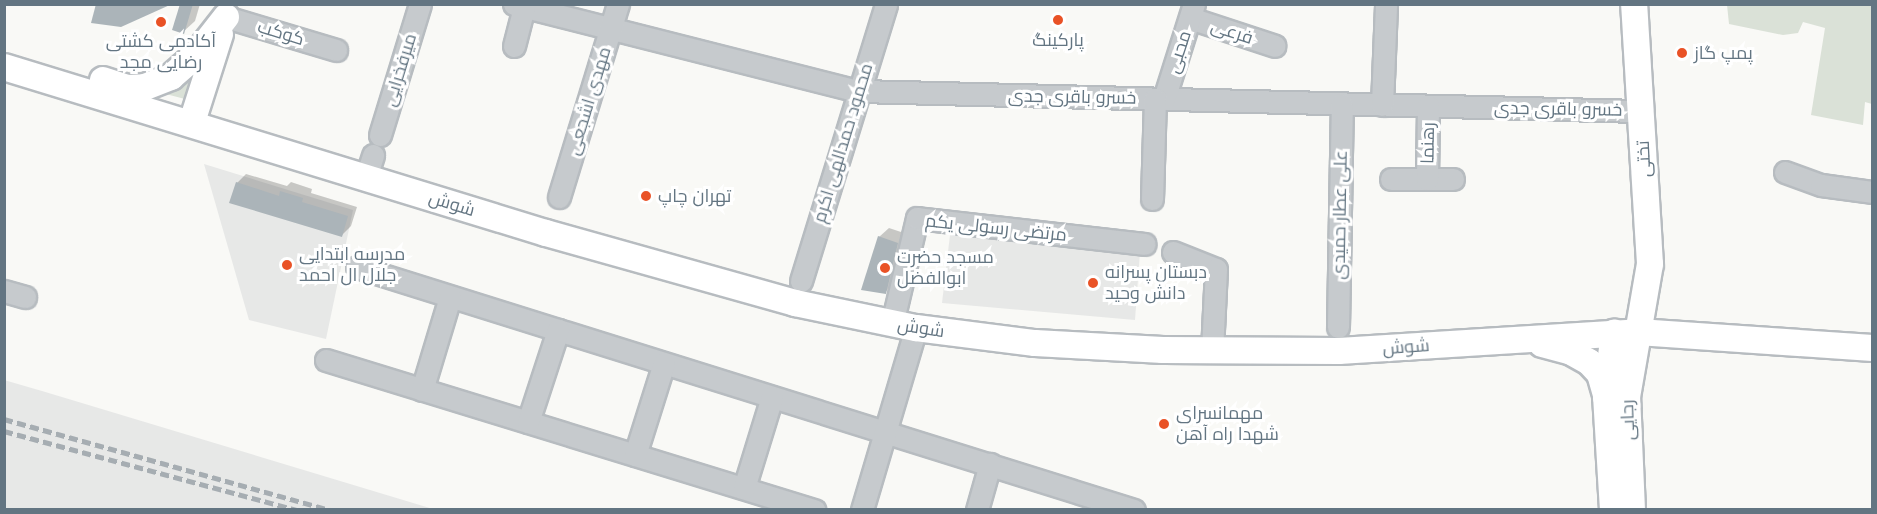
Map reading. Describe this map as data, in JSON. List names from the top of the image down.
{
  "streets": {
    "main road": ["تختی", "شوش", "رجایی"],
    "street": [
      "فرعی",
      "کوکب",
      "محبی",
      "میرفخرایی",
      "خسرو باقری جدی",
      "مهدی اشجعی",
      "محمود حمدالهی اکرم",
      "رهنما",
      "علی عطار حمیدی",
      "مرتضی رسولی یکم"
    ]
  },
  "crossings": [
    ["فرعی", "محبی"],
    ["محبی", "خسرو باقری جدی"],
    ["میرفخرایی", "شوش"],
    ["خسرو باقری جدی", "مهدی اشجعی"],
    ["خسرو باقری جدی", "محمود حمدالهی اکرم"],
    ["خسرو باقری جدی", "رهنما"],
    ["خسرو باقری جدی", "تختی"],
    ["خسرو باقری جدی", "علی عطار حمیدی"],
    ["تختی", "شوش"],
    ["تختی", "رجایی"],
    ["شوش", "مرتضی رسولی یکم"]
  ],
  "places": [
    "پارکینگ",
    "آکادمی کشتی رضایی مجد",
    "پمپ گاز",
    "تهران چاپ",
    "مدرسه ابتدایی جلال ال احمد",
    "مسجد حضرت ابوالفضل",
    "دبستان پسرانه دانش وحید",
    "مهمانسرای شهدا راه آهن"
  ]
}
